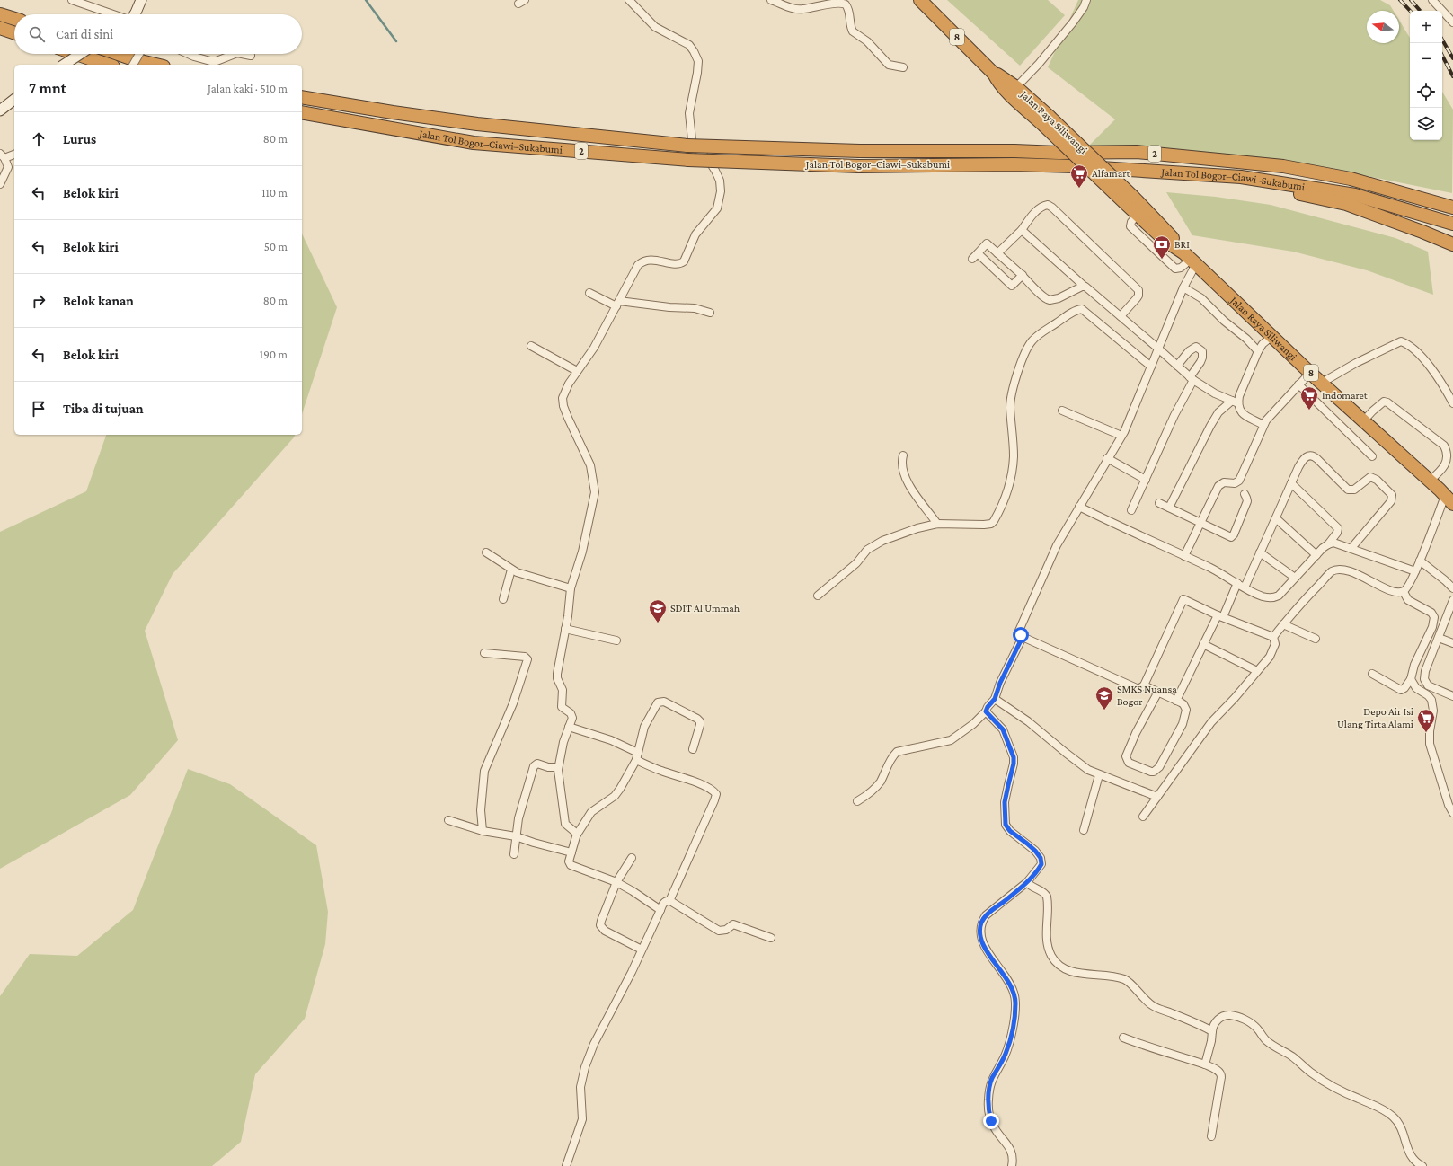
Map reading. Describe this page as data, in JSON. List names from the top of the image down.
{
  "streets": {
    "highway": [
      "8",
      "Jalan Raya Siliwangi",
      "Jalan Tol Bogor–Ciawi–Sukabumi",
      "2"
    ]
  },
  "places": {
    "supermarket": ["Alfamart", "Indomaret", "Depo Air Isi Ulang Tirta Alami"],
    "bank": ["BRI"],
    "school or university": ["SDIT Al Ummah", "SMKS Nuansa Bogor"]
  },
  "north": "left",
  "page": {
    "map_buttons": ["+", "−"],
    "search": "Cari di sini",
    "heading": ["7 mnt", "Jalan kaki · 510 m"],
    "list": [
      ["Lurus", "80 m"],
      ["Belok kiri", "110 m"],
      ["Belok kiri", "50 m"],
      ["Belok kanan", "80 m"],
      ["Belok kiri", "190 m"],
      "Tiba di tujuan"
    ]
  }
}
